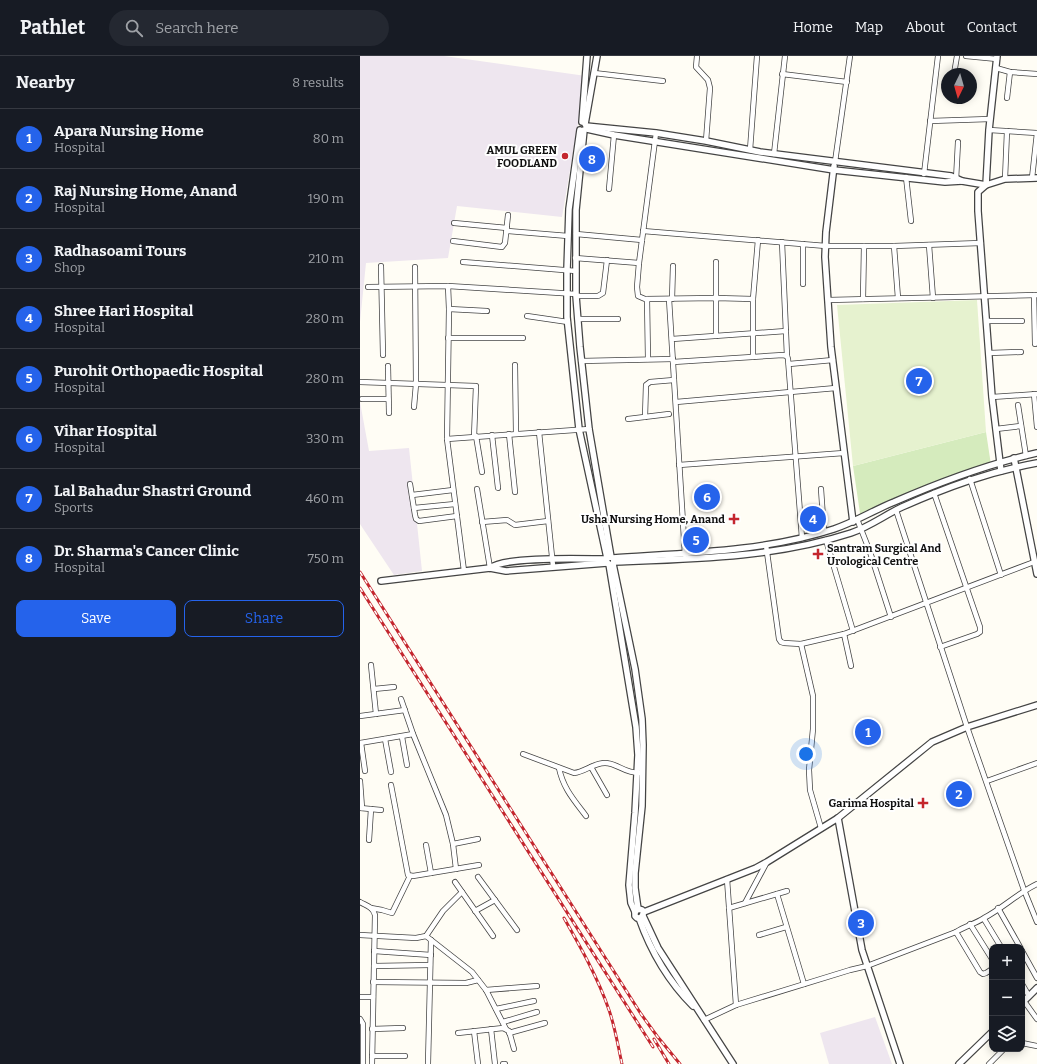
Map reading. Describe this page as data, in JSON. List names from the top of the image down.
{
  "places": {
    "other": ["AMUL GREEN FOODLAND"],
    "health": ["Usha Nursing Home, Anand", "Santram Surgical And Urological Centre", "Garima Hospital"]
  },
  "north": "bottom",
  "page": {
    "header": "Pathlet",
    "search": "Search here",
    "nav": [
      "Home",
      "Map",
      "About",
      "Contact"
    ],
    "heading": ["Nearby", "8 results"],
    "list": [
      {
        "mark": "1",
        "name": "Apara Nursing Home",
        "note": "Hospital",
        "value": "80 m"
      },
      {
        "mark": "2",
        "name": "Raj Nursing Home, Anand",
        "note": "Hospital",
        "value": "190 m"
      },
      {
        "mark": "3",
        "name": "Radhasoami Tours",
        "note": "Shop",
        "value": "210 m"
      },
      {
        "mark": "4",
        "name": "Shree Hari Hospital",
        "note": "Hospital",
        "value": "280 m"
      },
      {
        "mark": "5",
        "name": "Purohit Orthopaedic Hospital",
        "note": "Hospital",
        "value": "280 m"
      },
      {
        "mark": "6",
        "name": "Vihar Hospital",
        "note": "Hospital",
        "value": "330 m"
      },
      {
        "mark": "7",
        "name": "Lal Bahadur Shastri Ground",
        "note": "Sports",
        "value": "460 m"
      },
      {
        "mark": "8",
        "name": "Dr. Sharma's Cancer Clinic",
        "note": "Hospital",
        "value": "750 m"
      }
    ],
    "pins": [
      "8",
      "7",
      "6",
      "4",
      "5",
      "1",
      "2",
      "3"
    ],
    "buttons": ["Save", "Share"],
    "map_buttons": ["+", "−"]
  }
}
